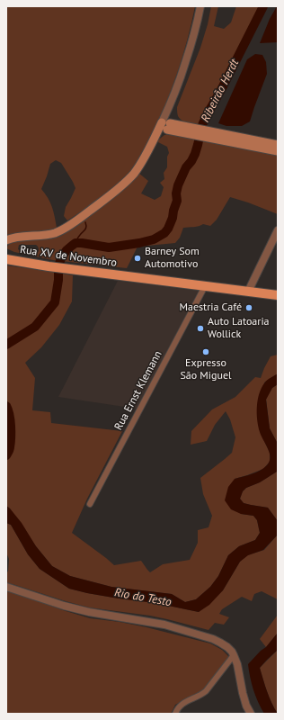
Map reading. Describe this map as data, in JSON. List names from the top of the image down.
{
  "streets": {
    "main road": ["Rua XV de Novembro"],
    "street": ["Rua Ernst Klemann"]
  },
  "crossings": [
    ["Rua XV de Novembro", "Rua Ernst Klemann"]
  ],
  "water": ["Ribeirão Herdt", "Rio do Testo"],
  "places": [
    "Barney Som Automotivo",
    "Maestria Café",
    "Auto Latoaria Wollick",
    "Expresso São Miguel"
  ]
}
